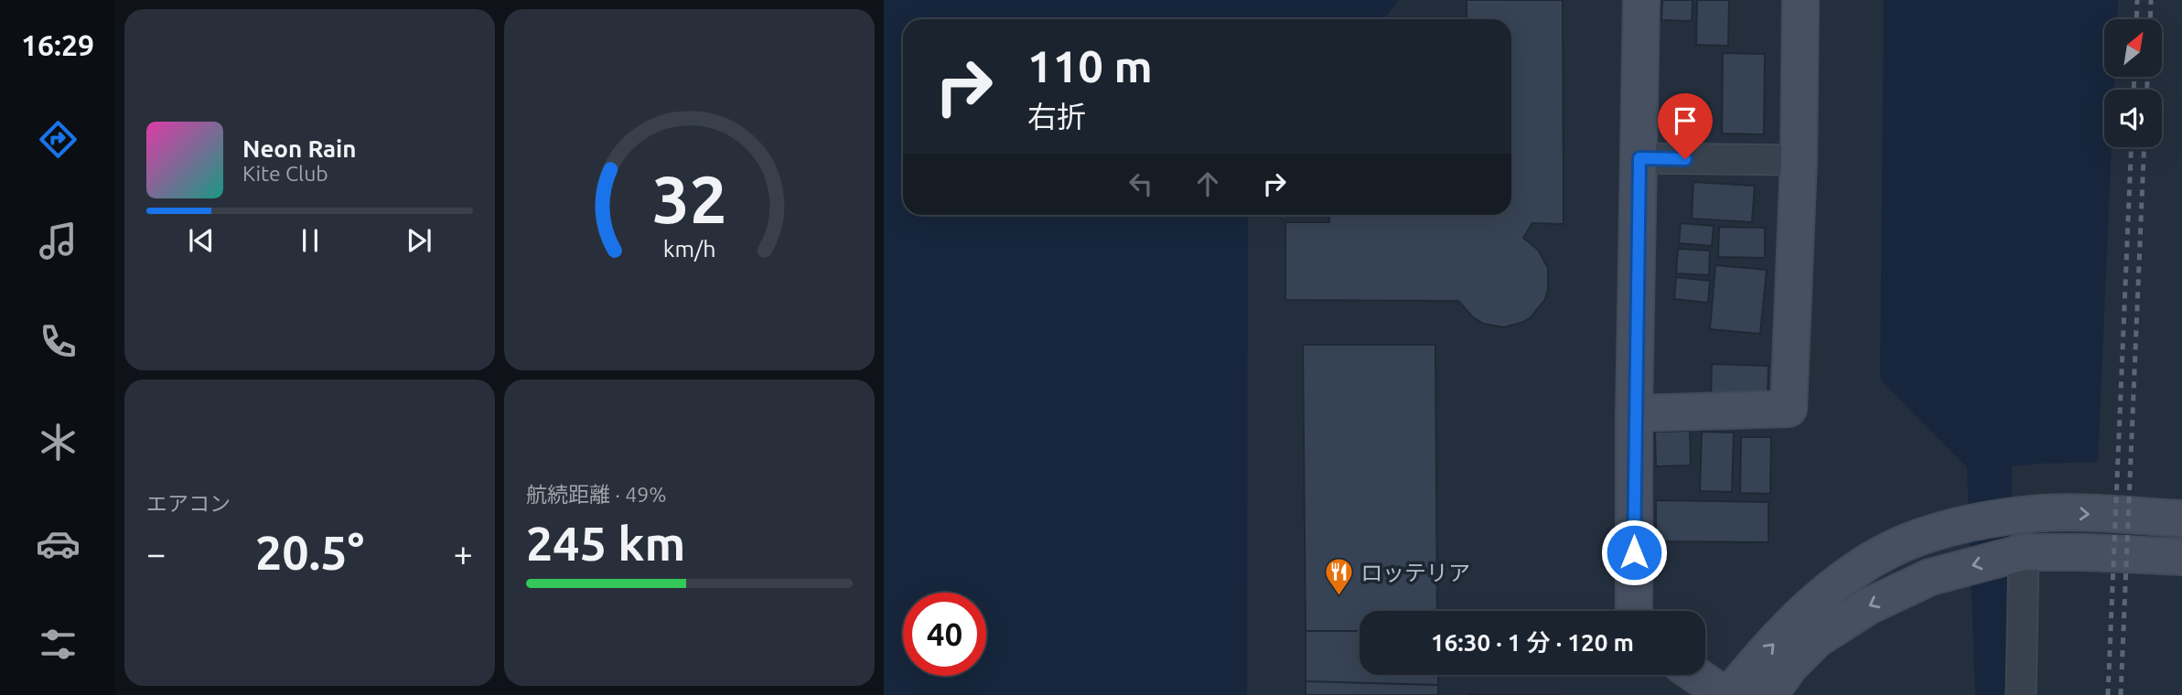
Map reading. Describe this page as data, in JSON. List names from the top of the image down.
{
  "places": {
    "restaurant": ["ロッテリア"]
  },
  "north": "top right",
  "page": {
    "tabs": "16:29",
    "turn": ["110 m", "右折"],
    "song": ["Neon Rain", "Kite Club"],
    "tile": [
      "エアコン",
      ["航続距離 · 49%", "245 km"]
    ],
    "heat": ["−", "20.5°", "+"],
    "limit": "40",
    "trip": "16:30 · 1 分 · 120 m",
    "gauge": ["32", "km/h"]
  }
}
